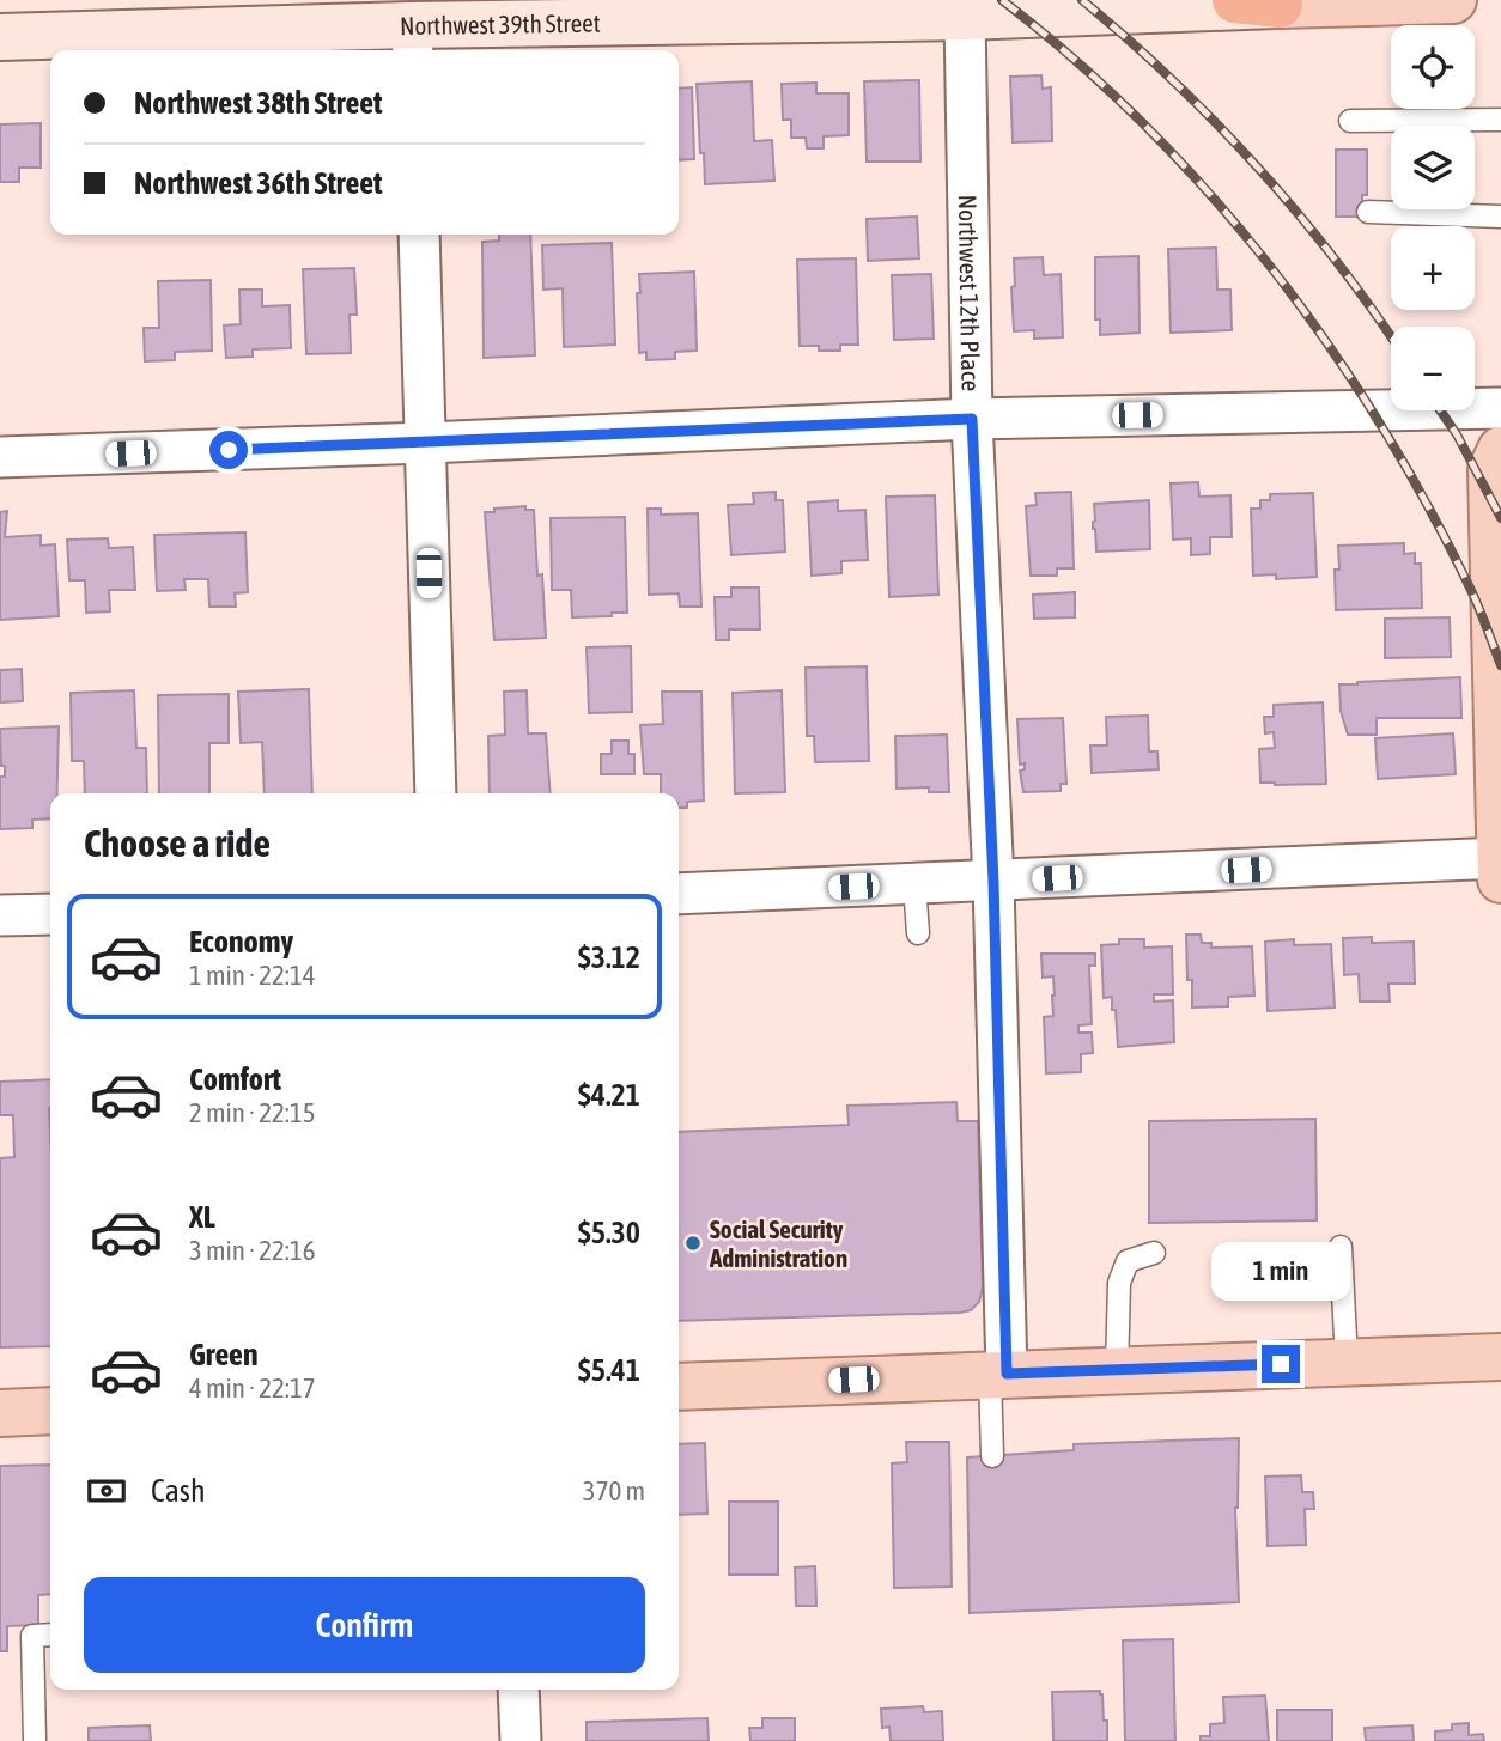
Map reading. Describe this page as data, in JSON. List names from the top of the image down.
{
  "streets": {
    "main road": ["Northwest 39th Street"],
    "street": ["Northwest 12th Place"]
  },
  "crossings": [
    ["Northwest 39th Street", "Northwest 12th Place"]
  ],
  "places": ["Social Security Administration"],
  "page": {
    "map_buttons": ["+", "−"],
    "banner": ["Northwest 38th Street", "Northwest 36th Street"],
    "heading": "Choose a ride",
    "list": [
      {
        "name": "Economy",
        "note": "1 min · 22:14",
        "value": "$3.12"
      },
      {
        "name": "Comfort",
        "note": "2 min · 22:15",
        "value": "$4.21"
      },
      {
        "name": "XL",
        "note": "3 min · 22:16",
        "value": "$5.30"
      },
      {
        "name": "Green",
        "note": "4 min · 22:17",
        "value": "$5.41"
      }
    ],
    "bubble": "1 min",
    "pay": ["Cash", "370 m"],
    "buttons": "Confirm"
  }
}
